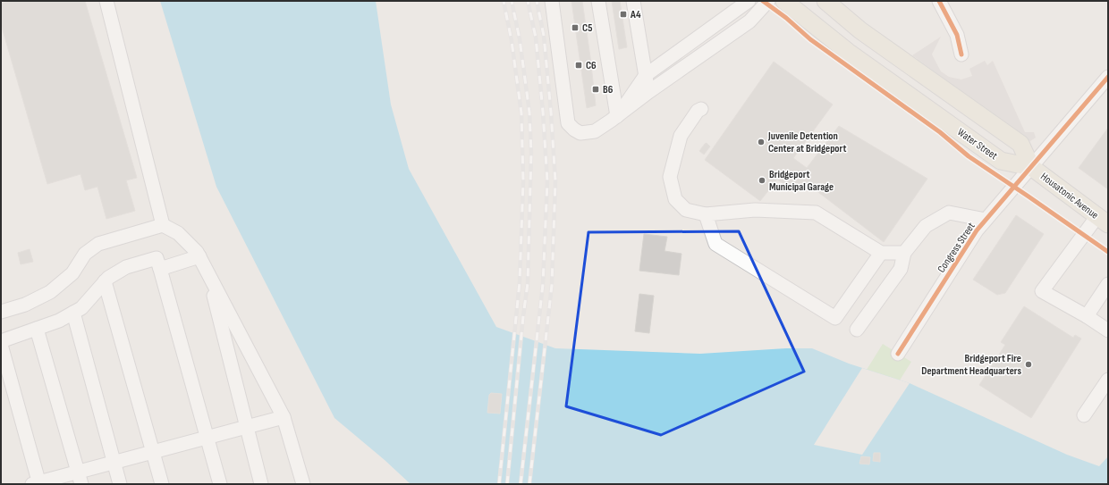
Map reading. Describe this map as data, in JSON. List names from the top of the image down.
{
  "streets": {
    "main road": ["Water Street", "Housatonic Avenue"],
    "street": ["Congress Street"]
  },
  "crossings": [
    ["Water Street", "Housatonic Avenue"],
    ["Water Street", "Congress Street"],
    ["Housatonic Avenue", "Congress Street"]
  ],
  "places": {
    "transit": [
      "A4",
      "C5",
      "C6",
      "B6"
    ],
    "other": ["Juvenile Detention Center at Bridgeport", "Bridgeport Municipal Garage", "Bridgeport Fire Department Headquarters"]
  }
}
